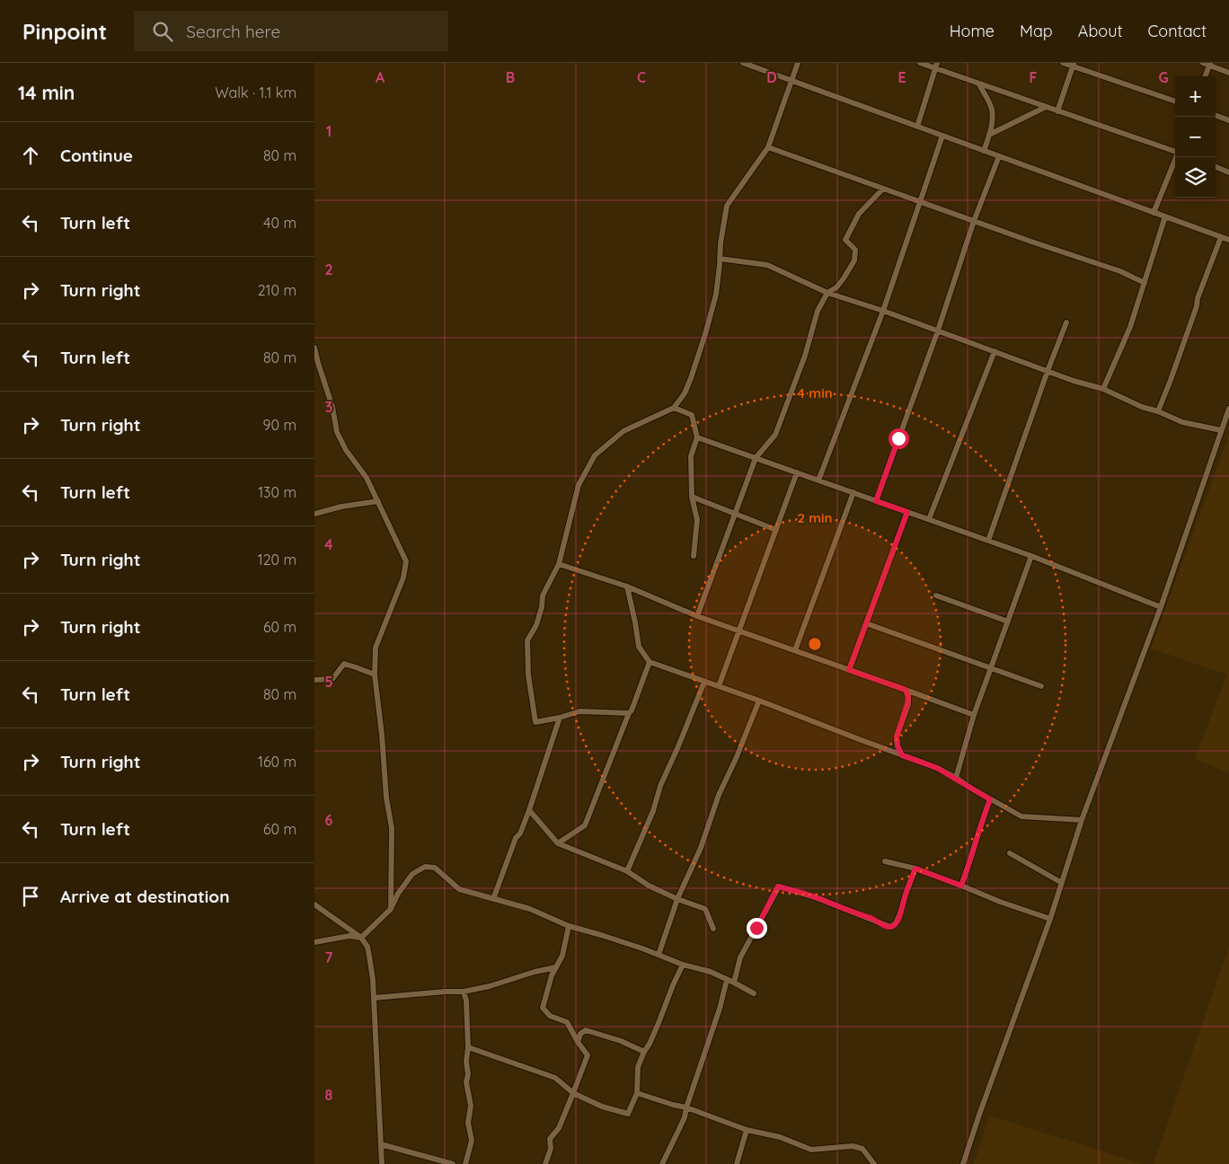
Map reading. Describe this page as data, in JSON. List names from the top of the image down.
{
  "page": {
    "header": "Pinpoint",
    "search": "Search here",
    "nav": [
      "Home",
      "Map",
      "About",
      "Contact"
    ],
    "heading": ["14 min", "Walk · 1.1 km"],
    "map_buttons": ["+", "−"],
    "list": [
      ["Continue", "80 m"],
      ["Turn left", "40 m"],
      ["Turn right", "210 m"],
      ["Turn left", "80 m"],
      ["Turn right", "90 m"],
      ["Turn left", "130 m"],
      ["Turn right", "120 m"],
      ["Turn right", "60 m"],
      ["Turn left", "80 m"],
      ["Turn right", "160 m"],
      ["Turn left", "60 m"],
      "Arrive at destination"
    ]
  },
  "grid": {
    "columns": [
      "A",
      "B",
      "C",
      "D",
      "E",
      "F",
      "G"
    ],
    "rows": [
      "1",
      "2",
      "3",
      "4",
      "5",
      "6",
      "7",
      "8"
    ]
  },
  "rings": ["4 min", "2 min"]
}
